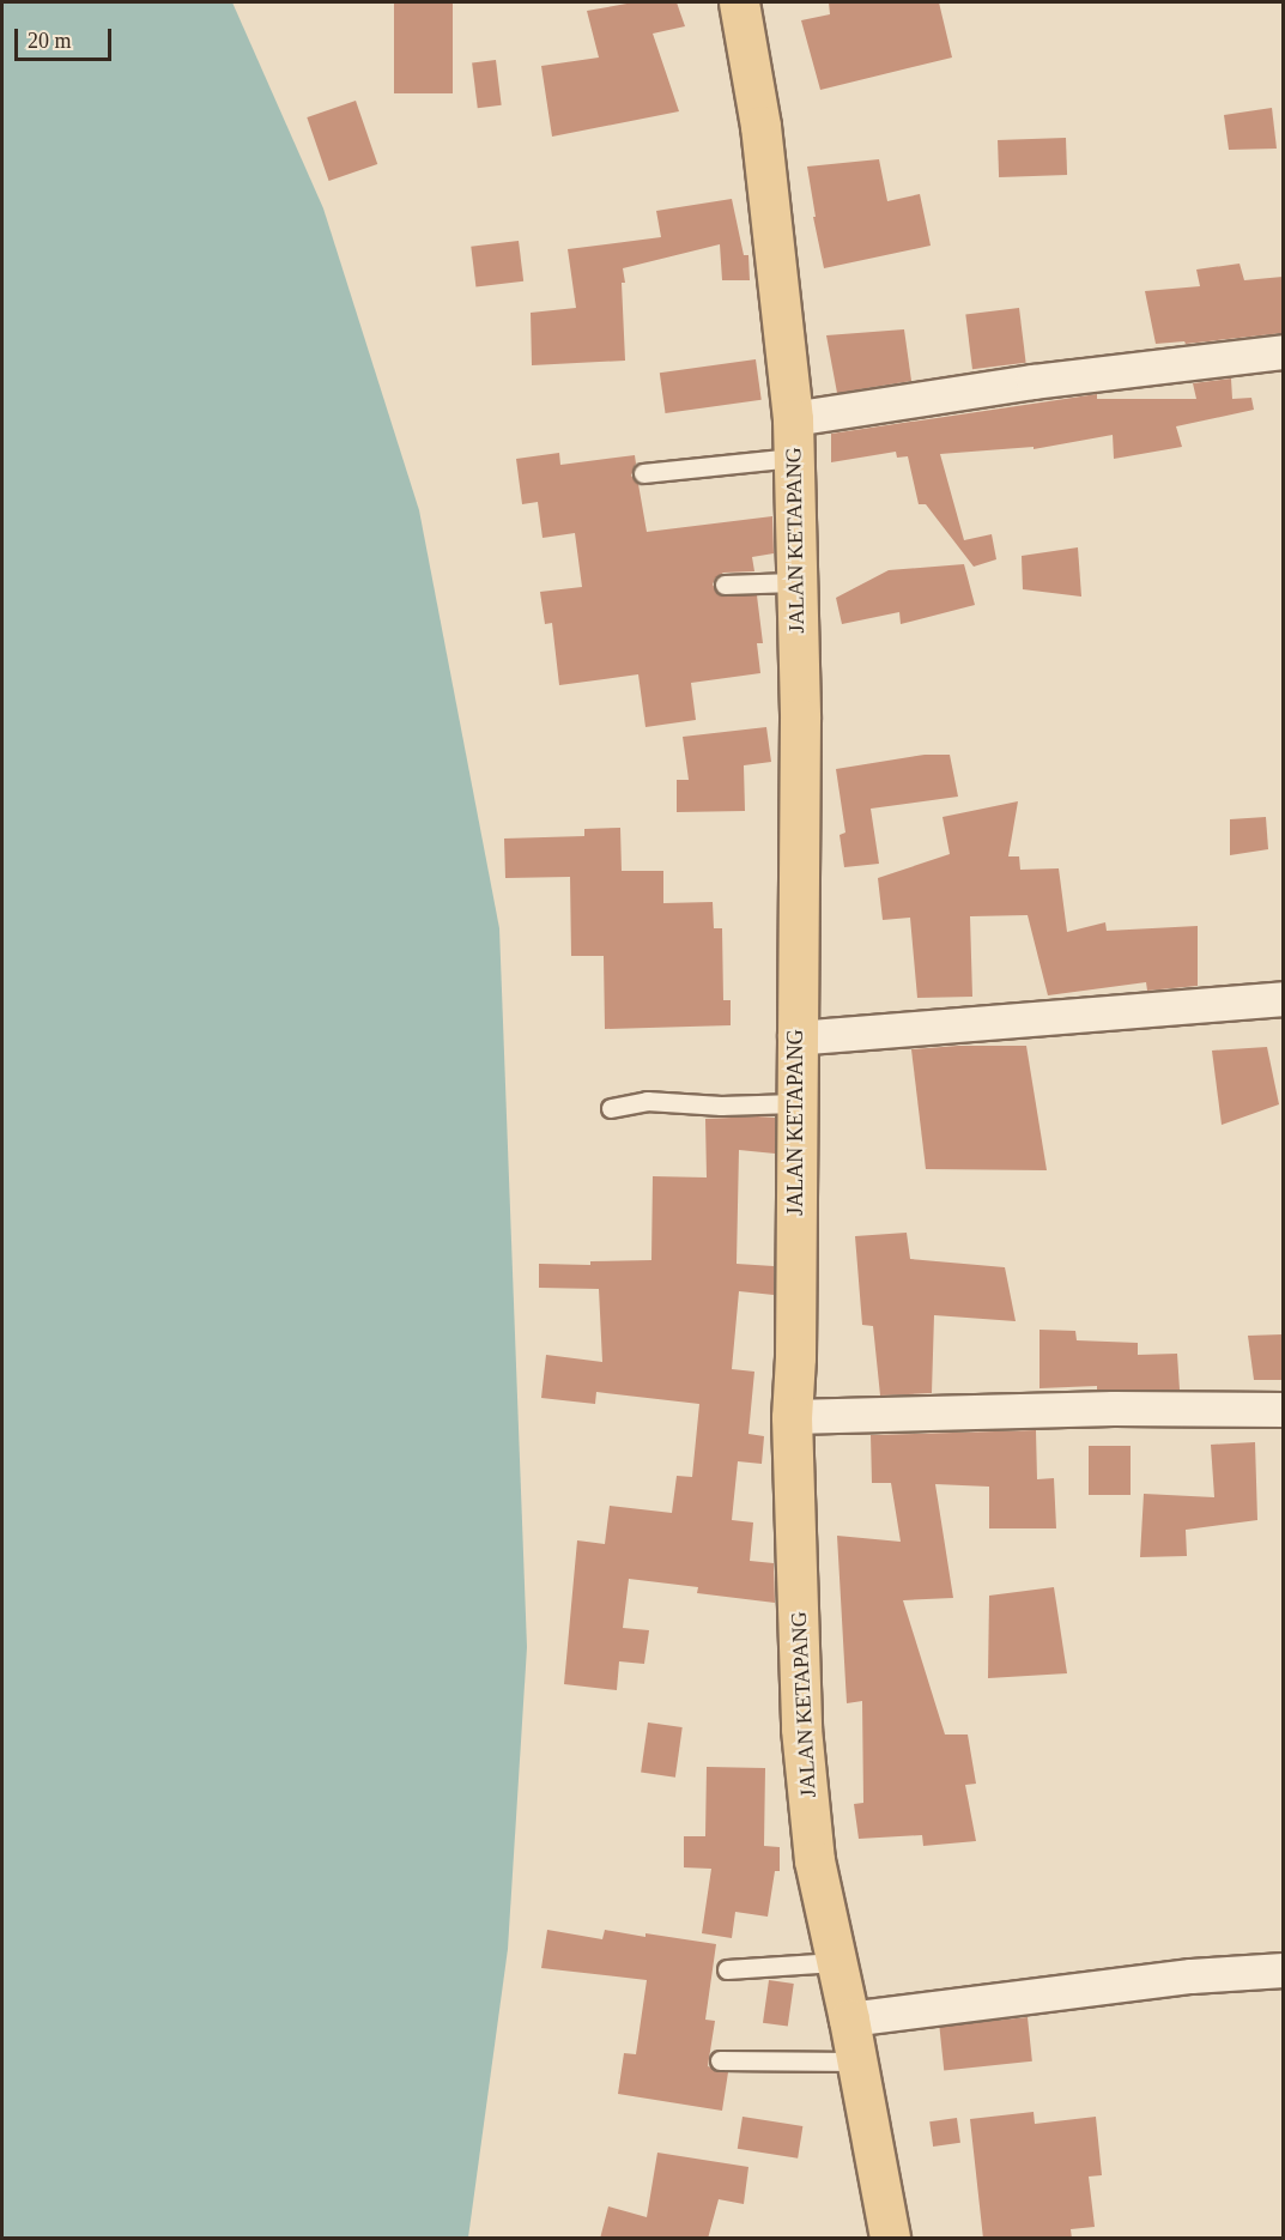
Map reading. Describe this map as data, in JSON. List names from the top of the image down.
{
  "streets": {
    "main road": ["JALAN KETAPANG"]
  },
  "scale_bar": "20 m"
}
